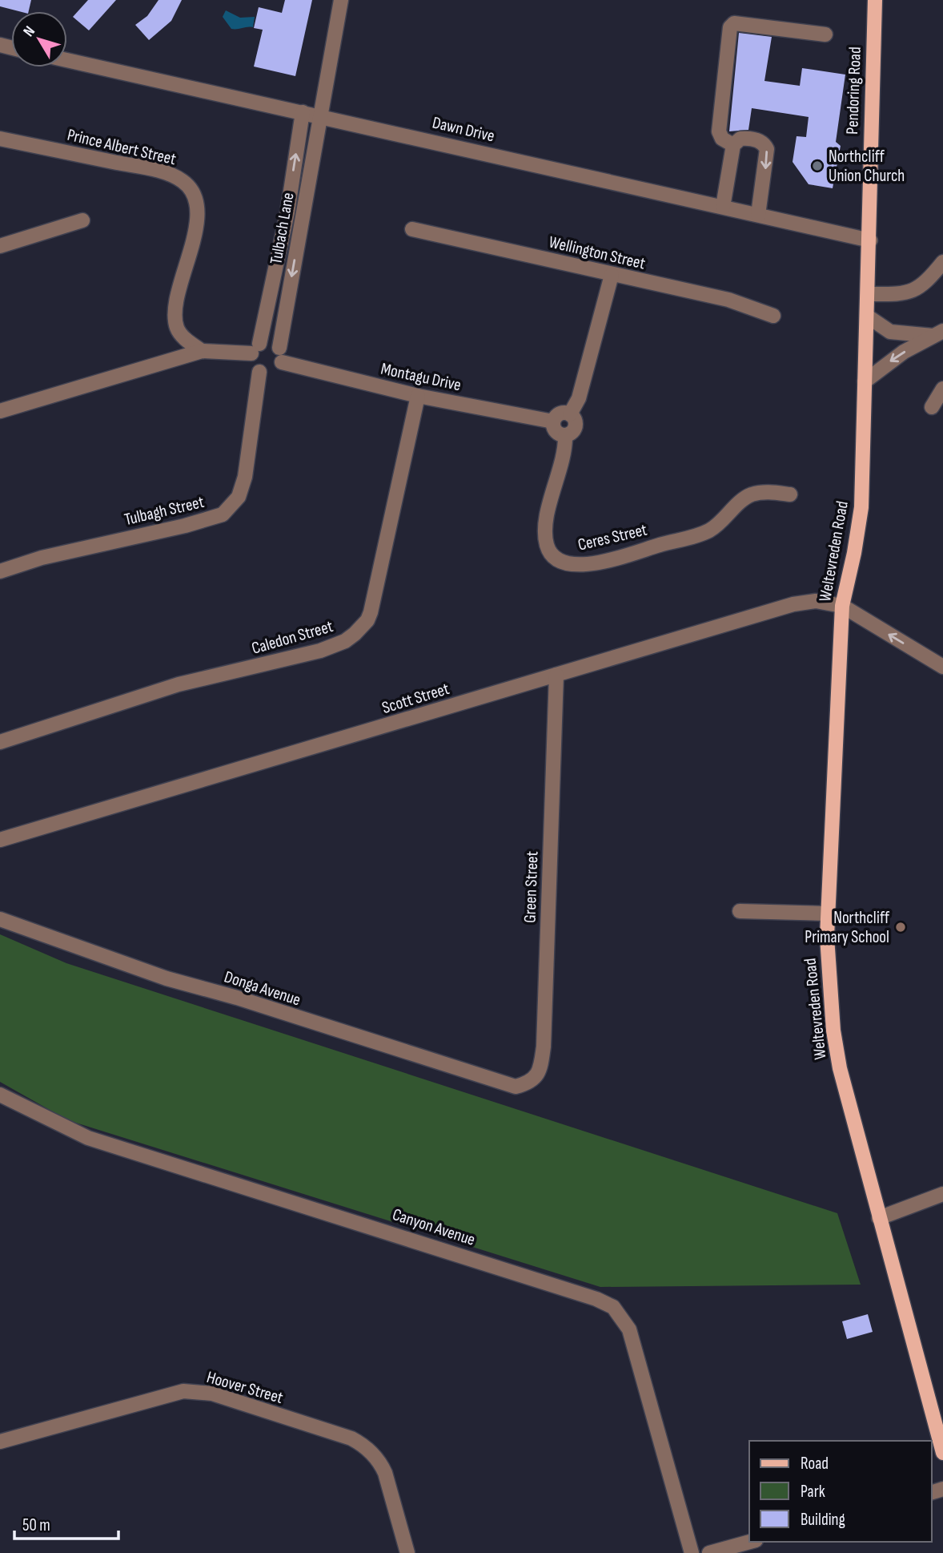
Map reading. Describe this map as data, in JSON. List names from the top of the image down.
{
  "streets": {
    "main road": ["Pendoring Road", "Weltevreden Road"],
    "street": [
      "Dawn Drive",
      "Prince Albert Street",
      "Tulbach Lane",
      "Wellington Street",
      "Montagu Drive",
      "Tulbagh Street",
      "Ceres Street",
      "Caledon Street",
      "Scott Street",
      "Green Street",
      "Donga Avenue",
      "Canyon Avenue",
      "Hoover Street"
    ]
  },
  "crossings": [
    ["Pendoring Road", "Dawn Drive"],
    ["Pendoring Road", "Weltevreden Road"],
    ["Dawn Drive", "Tulbach Lane"],
    ["Tulbach Lane", "Montagu Drive"],
    ["Tulbach Lane", "Tulbagh Street"],
    ["Montagu Drive", "Tulbagh Street"],
    ["Montagu Drive", "Ceres Street"],
    ["Montagu Drive", "Caledon Street"],
    ["Weltevreden Road", "Scott Street"],
    ["Scott Street", "Green Street"],
    ["Green Street", "Donga Avenue"]
  ],
  "places": ["Northcliff Union Church", "Northcliff Primary School"],
  "legend": ["Road", "Park", "Building"],
  "scale_bar": "50 m",
  "north": "top left"
}
